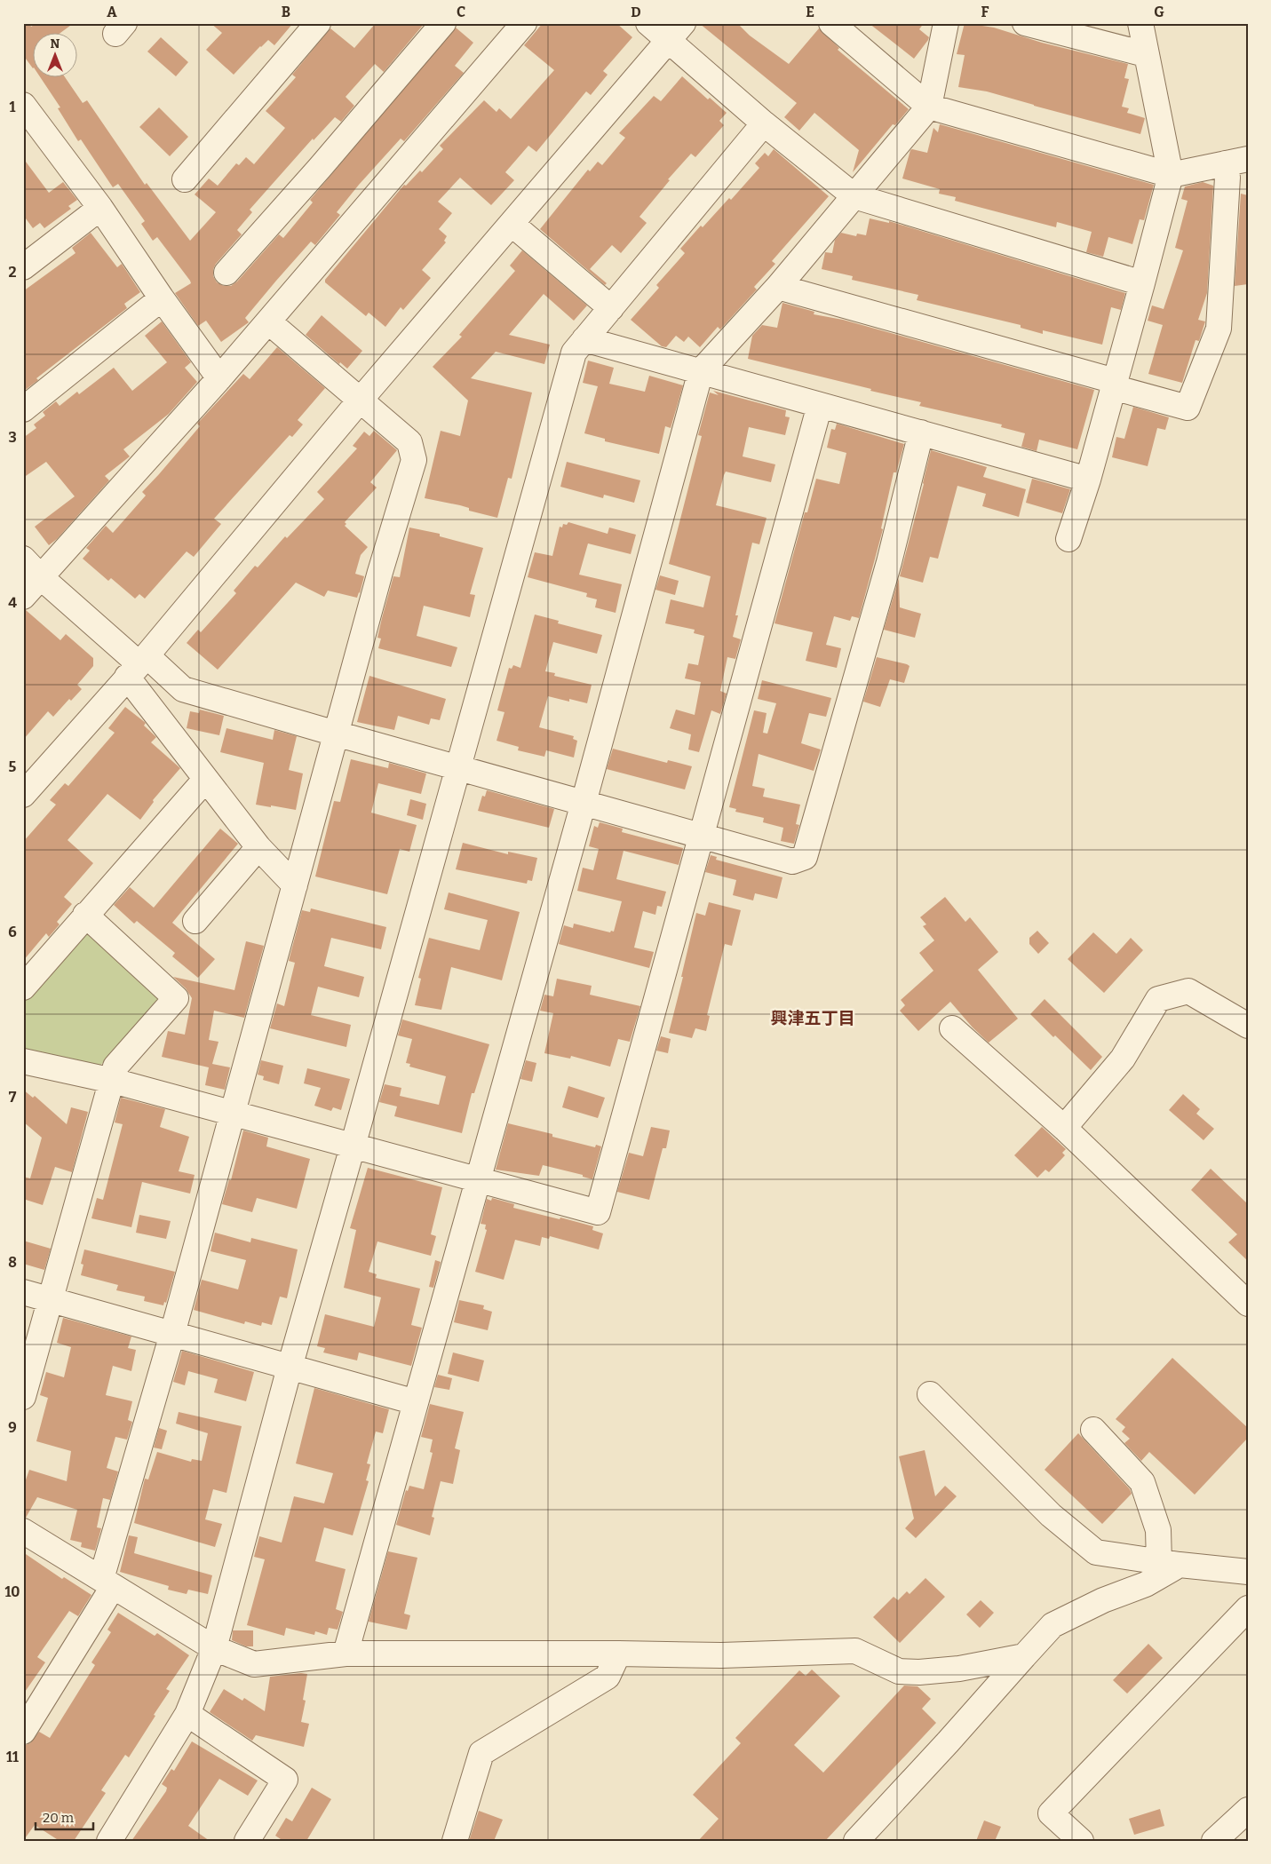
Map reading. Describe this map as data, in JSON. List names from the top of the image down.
{
  "districts": ["興津五丁目"],
  "scale_bar": "20 m",
  "north": "top",
  "grid": {
    "columns": [
      "A",
      "B",
      "C",
      "D",
      "E",
      "F",
      "G"
    ],
    "rows": [
      "1",
      "2",
      "3",
      "4",
      "5",
      "6",
      "7",
      "8",
      "9",
      "10",
      "11"
    ]
  }
}
